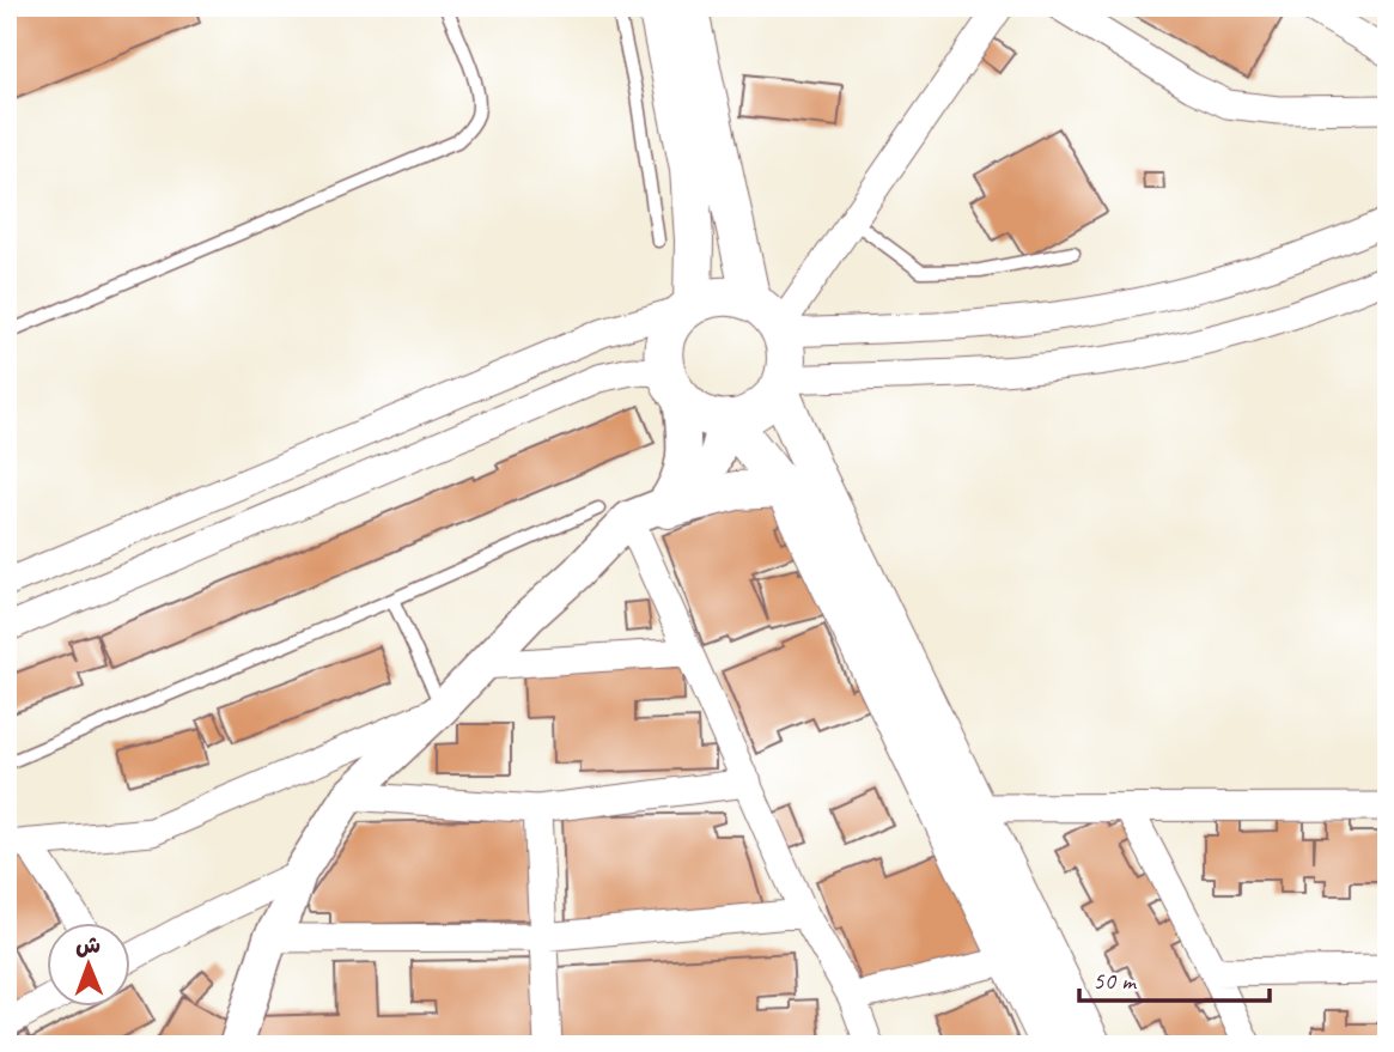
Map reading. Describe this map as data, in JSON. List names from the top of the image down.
{
  "scale_bar": "50 m",
  "north": "top"
}
